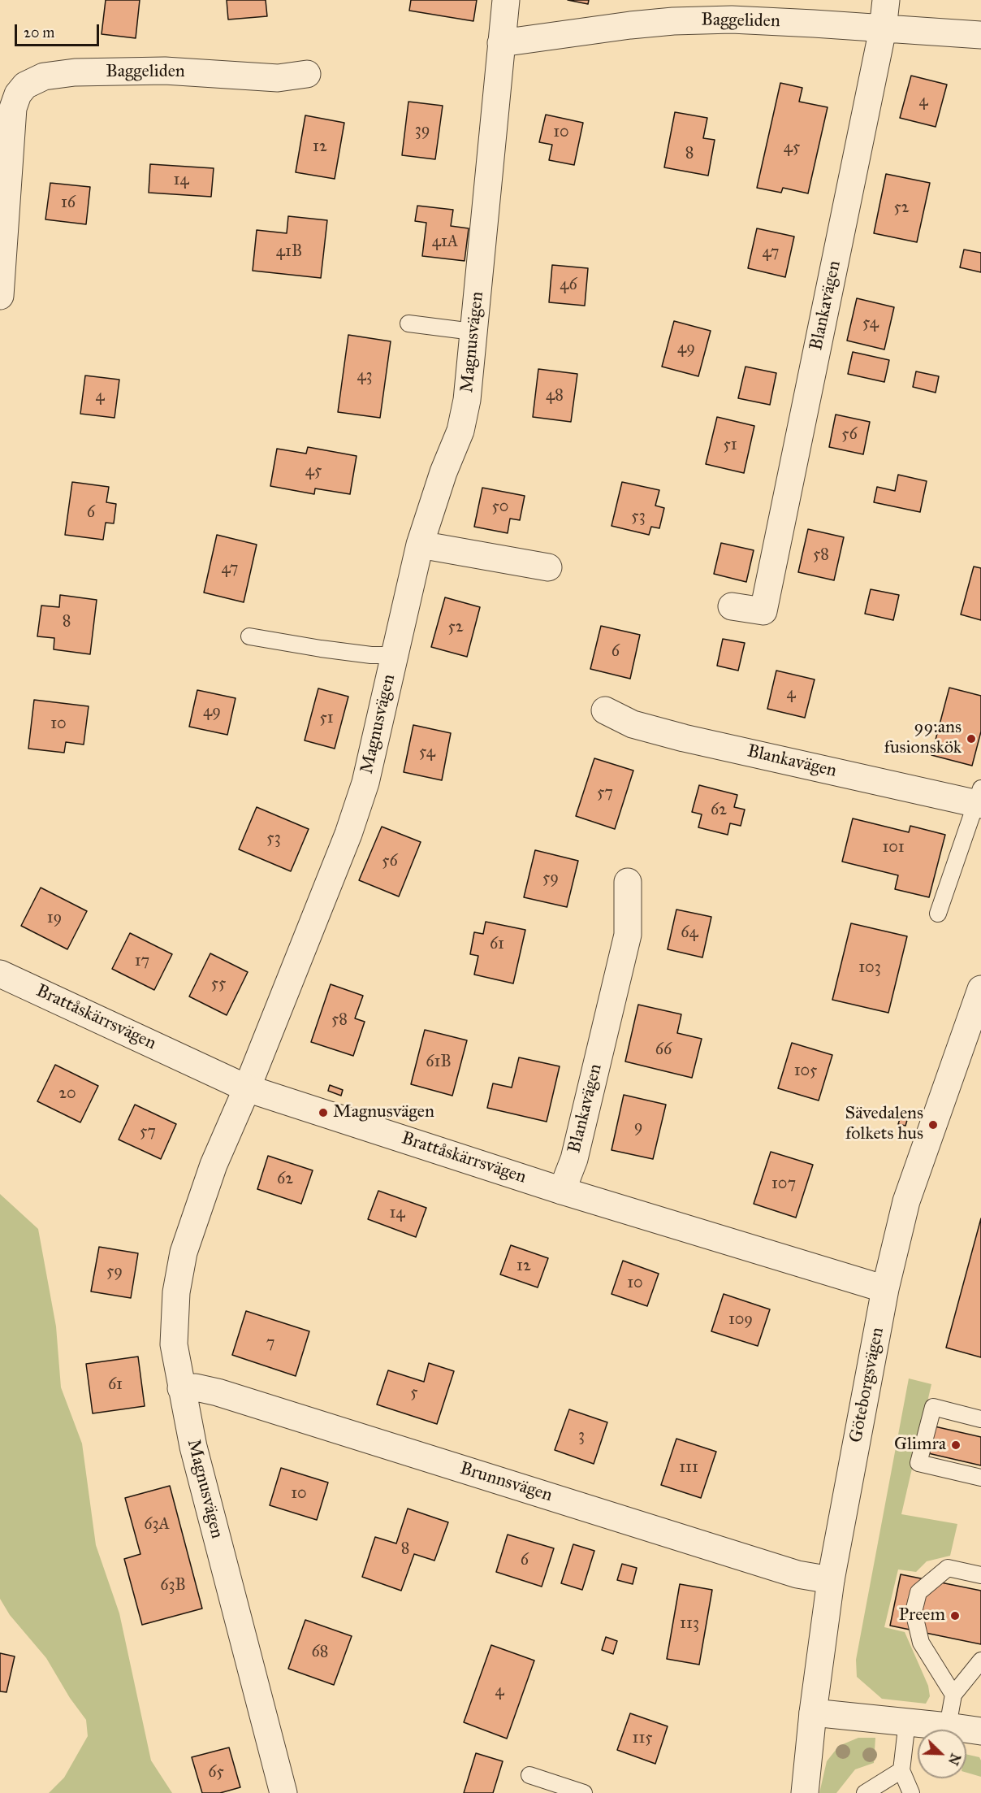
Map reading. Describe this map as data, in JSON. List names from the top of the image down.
{
  "streets": {
    "street": [
      "Baggeliden",
      "Blankavägen",
      "Magnusvägen",
      "Brattåskärrsvägen",
      "Göteborgsvägen",
      "Brunnsvägen"
    ]
  },
  "crossings": [
    ["Baggeliden", "Blankavägen"],
    ["Baggeliden", "Magnusvägen"],
    ["Blankavägen", "Brattåskärrsvägen"],
    ["Magnusvägen", "Brattåskärrsvägen"],
    ["Magnusvägen", "Brunnsvägen"],
    ["Brattåskärrsvägen", "Göteborgsvägen"],
    ["Göteborgsvägen", "Brunnsvägen"]
  ],
  "places": [
    "99:ans fusionskök",
    "Magnusvägen",
    "Sävedalens folkets hus",
    "Glimra",
    "Preem"
  ],
  "house_numbers": [
    "4",
    "39",
    "10",
    "12",
    "45",
    "8",
    "14",
    "16",
    "52",
    "41A",
    "41B",
    "47",
    "46",
    "54",
    "49",
    "43",
    "48",
    "4",
    "56",
    "51",
    "45",
    "50",
    "6",
    "53",
    "58",
    "47",
    "8",
    "52",
    "6",
    "4",
    "49",
    "51",
    "10",
    "54",
    "57",
    "62",
    "53",
    "101",
    "56",
    "59",
    "19",
    "64",
    "61",
    "17",
    "103",
    "55",
    "58",
    "66",
    "61B",
    "105",
    "20",
    "9",
    "57",
    "62",
    "107",
    "14",
    "12",
    "59",
    "10",
    "109",
    "7",
    "61",
    "5",
    "3",
    "111",
    "10",
    "63A",
    "8",
    "6",
    "63B",
    "113",
    "68",
    "4",
    "115",
    "65"
  ],
  "scale_bar": "20 m",
  "north": "bottom right"
}
